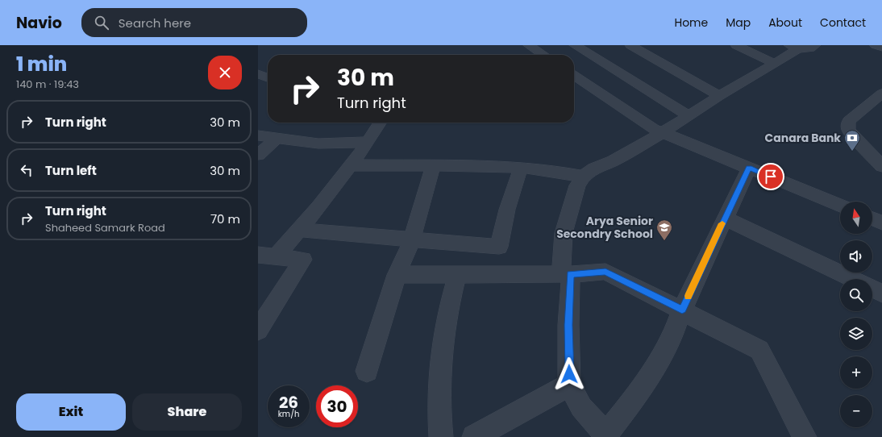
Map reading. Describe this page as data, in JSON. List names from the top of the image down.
{
  "places": {
    "bank": ["Canara Bank"],
    "school or university": ["Arya Senior Secondry School"]
  },
  "north": "top",
  "page": {
    "header": "Navio",
    "search": "Search here",
    "nav": [
      "Home",
      "Map",
      "About",
      "Contact"
    ],
    "heading": ["1 min", "140 m · 19:43"],
    "turn": ["30 m", "Turn right"],
    "list": [
      {
        "name": "Turn right",
        "value": "30 m"
      },
      {
        "name": "Turn left",
        "value": "30 m"
      },
      {
        "name": "Turn right",
        "note": "Shaheed Samark Road",
        "value": "70 m"
      }
    ],
    "map_buttons": ["+", "−"],
    "speed": "26 km/h",
    "limit": "30",
    "buttons": ["Exit", "Share"]
  }
}
